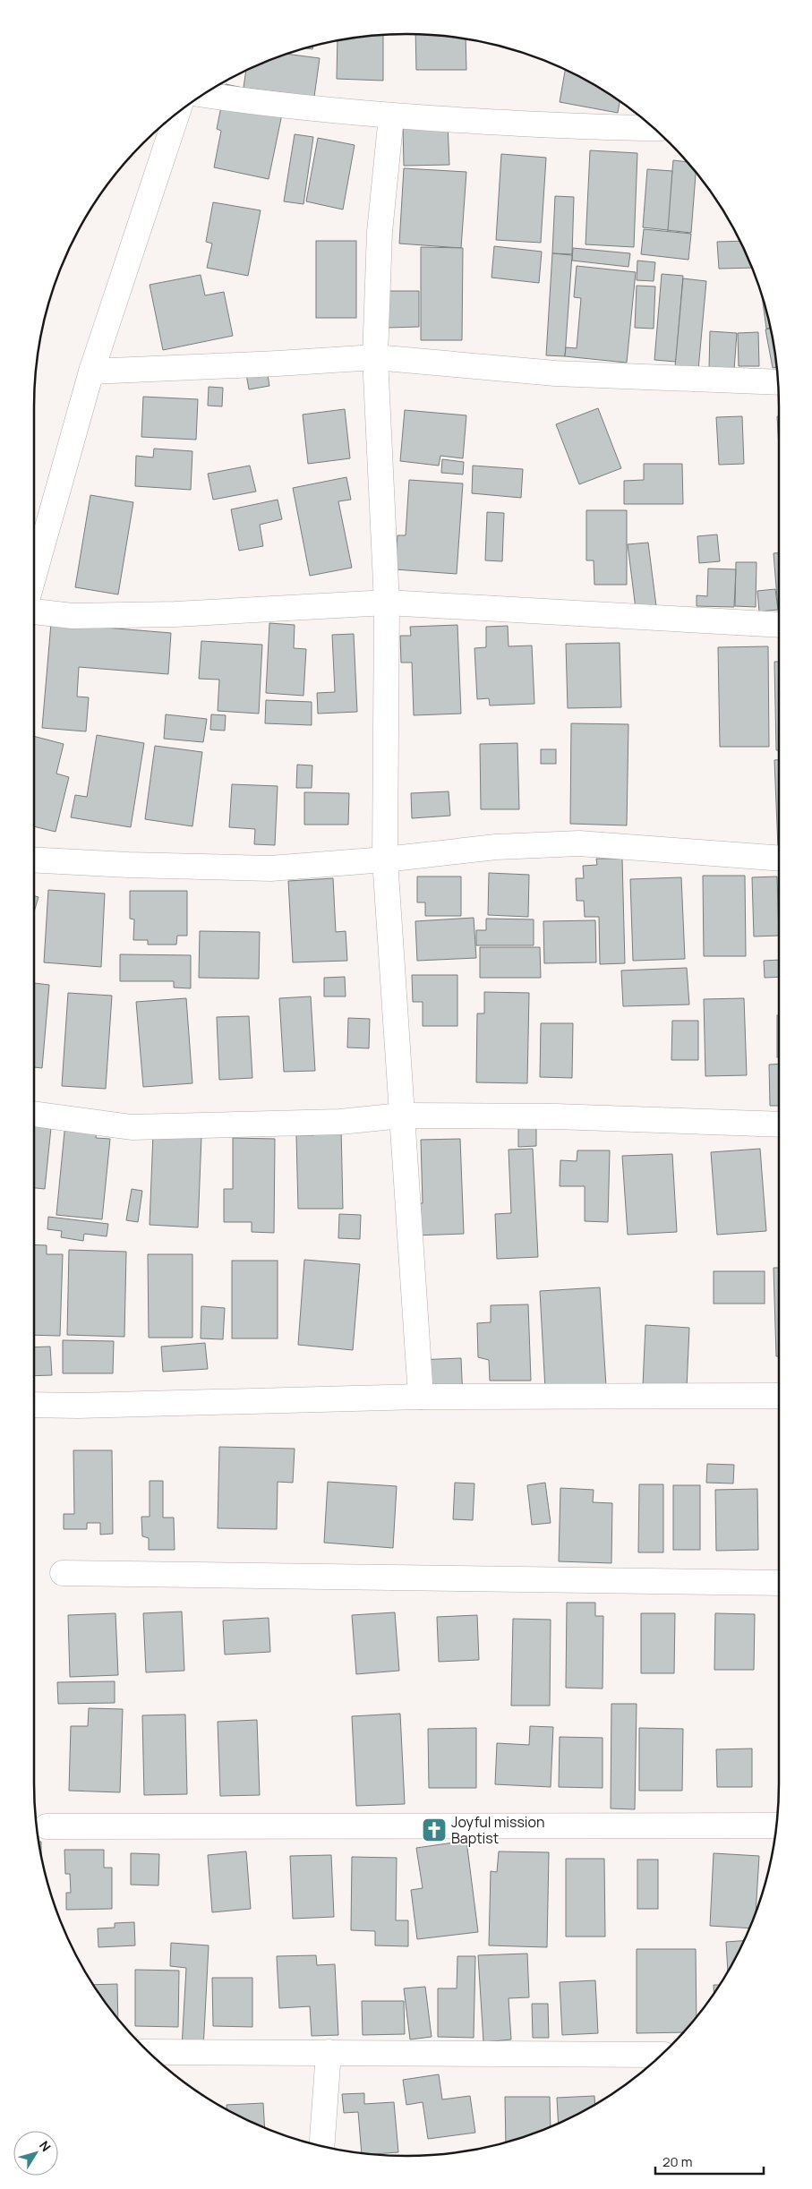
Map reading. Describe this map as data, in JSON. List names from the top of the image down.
{
  "places": {
    "church": ["Joyful mission Baptist"]
  },
  "scale_bar": "20 m",
  "north": "top right"
}
